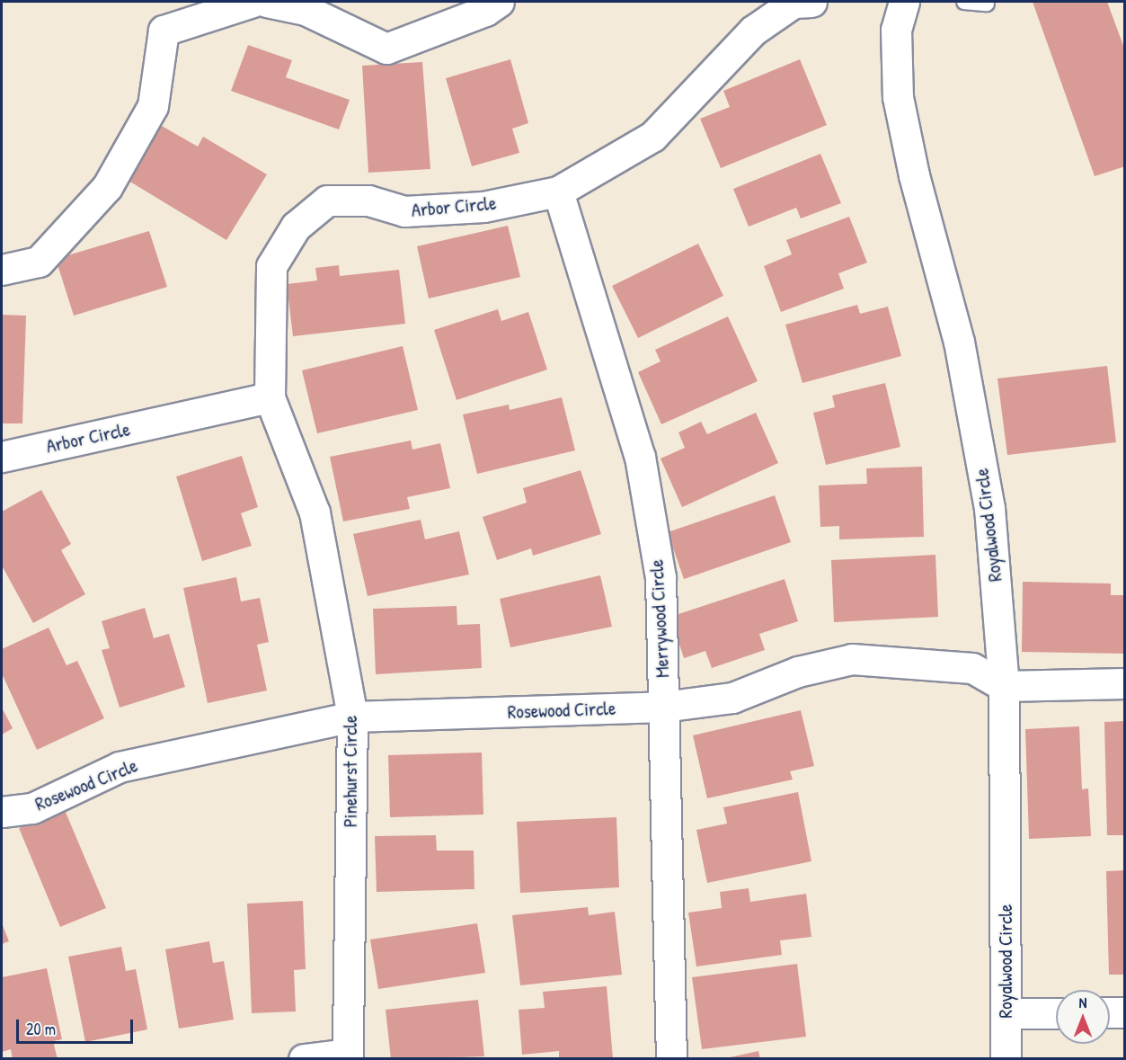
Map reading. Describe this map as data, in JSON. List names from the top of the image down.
{
  "streets": {
    "street": [
      "Arbor Circle",
      "Royalwood Circle",
      "Merrywood Circle",
      "Rosewood Circle",
      "Pinehurst Circle"
    ]
  },
  "crossings": [
    ["Arbor Circle", "Merrywood Circle"],
    ["Arbor Circle", "Pinehurst Circle"],
    ["Royalwood Circle", "Rosewood Circle"],
    ["Merrywood Circle", "Rosewood Circle"],
    ["Rosewood Circle", "Pinehurst Circle"]
  ],
  "scale_bar": "20 m",
  "north": "top"
}
